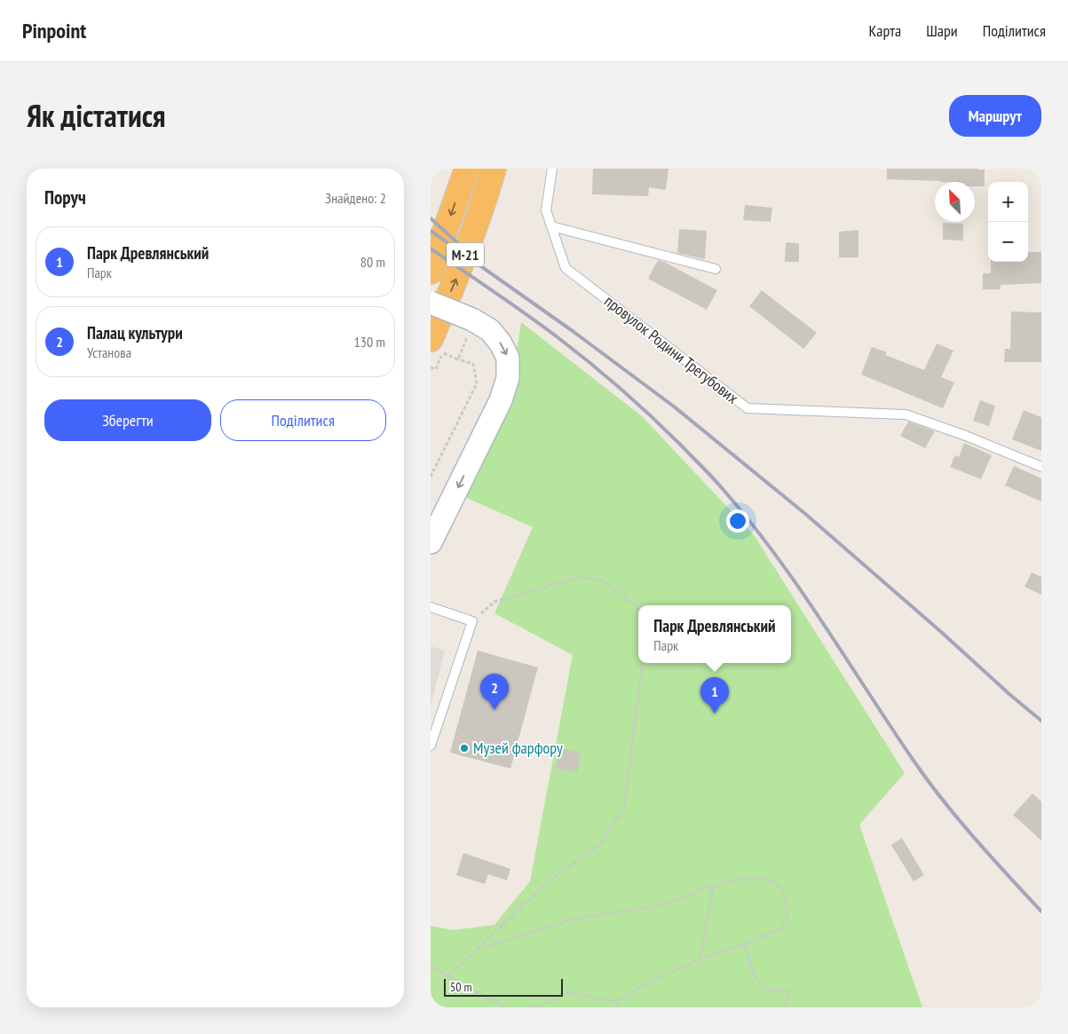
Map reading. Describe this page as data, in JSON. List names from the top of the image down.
{
  "streets": {
    "highway": ["М-21"],
    "lane": ["провулок Родини Трегубових"]
  },
  "places": ["Музей фарфору"],
  "scale_bar": "50 m",
  "north": "top left",
  "page": {
    "header": "Pinpoint",
    "nav": ["Карта", "Шари", "Поділитися"],
    "title": "Як дістатися",
    "buttons": [
      "Маршрут",
      ["Зберегти", "Поділитися"]
    ],
    "heading": ["Поруч", "Знайдено: 2"],
    "map_buttons": ["+", "−"],
    "list": [
      {
        "mark": "1",
        "name": "Парк Древлянський",
        "note": "Парк",
        "value": "80 m"
      },
      {
        "mark": "2",
        "name": "Палац культури",
        "note": "Установа",
        "value": "130 m"
      }
    ],
    "popup": ["Парк Древлянський", "Парк"],
    "pins": ["2", "1"],
    "scale": "50 m"
  }
}
